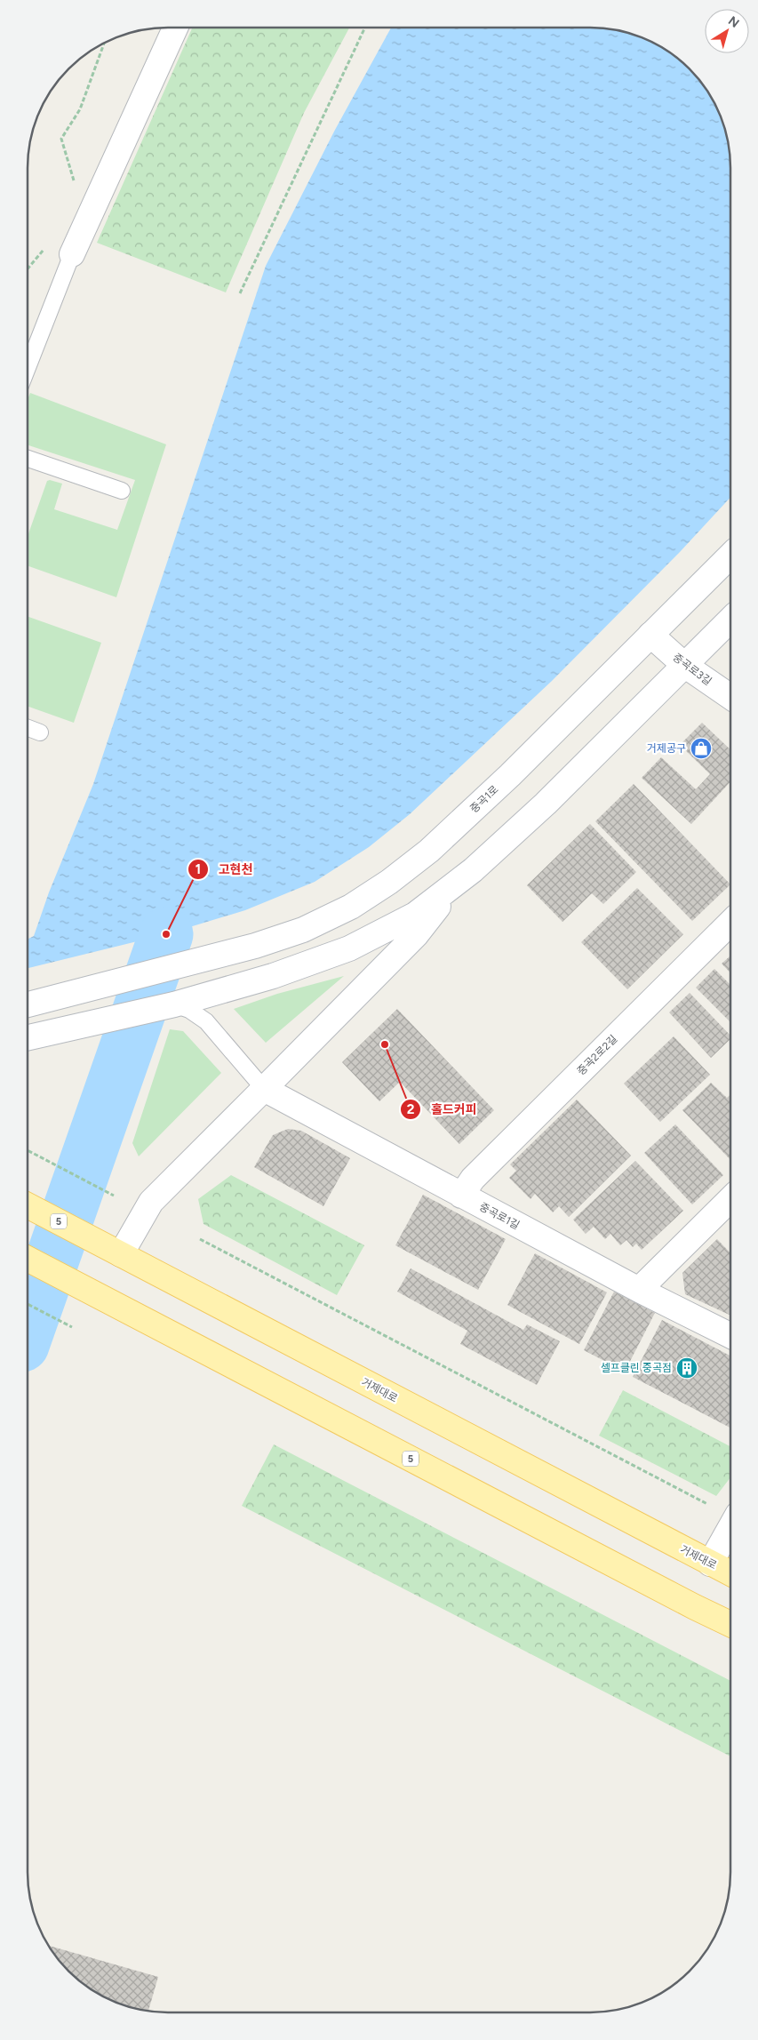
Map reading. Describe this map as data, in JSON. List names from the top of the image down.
{
  "streets": {
    "main road": ["5", "거제대로"],
    "street": [
      "중곡로3길",
      "중곡1로",
      "중곡2로2길",
      "중곡로1길"
    ]
  },
  "crossings": [
    ["중곡로3길", "중곡1로"],
    ["중곡2로2길", "중곡로1길"]
  ],
  "places": {
    "shop": ["거제공구"],
    "other": ["고현천", "홀드커피"],
    "building": ["셀프클린 중곡점"]
  },
  "north": "top right"
}
